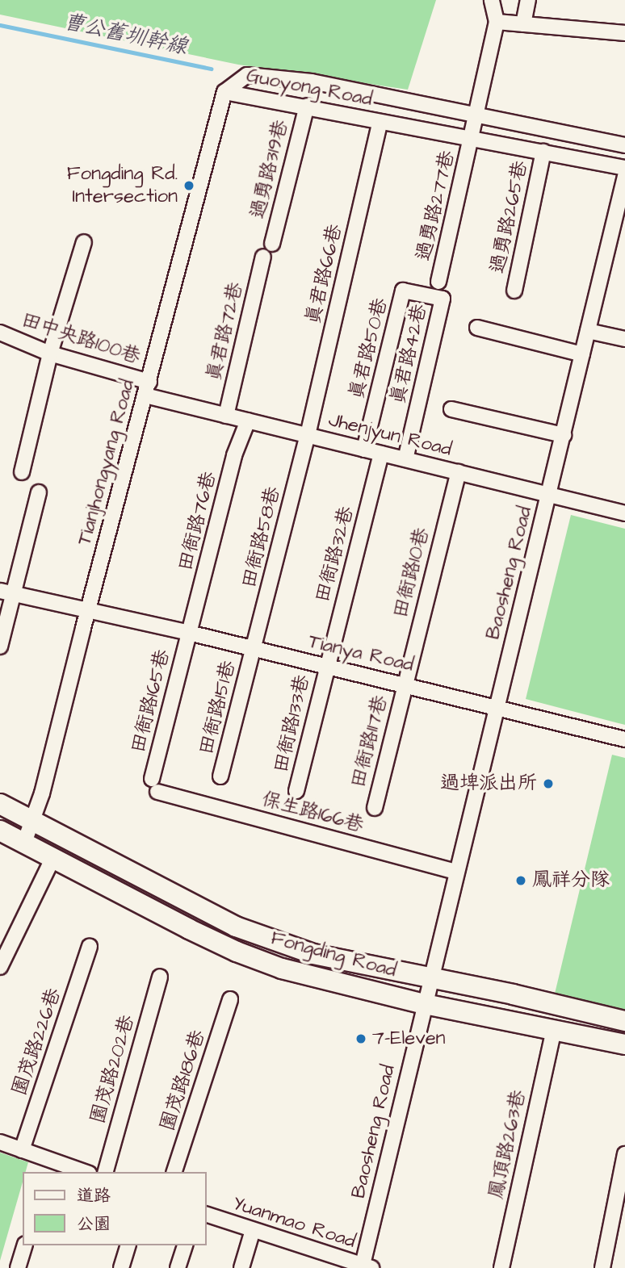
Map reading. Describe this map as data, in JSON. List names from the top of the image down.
{
  "streets": {
    "main road": ["Fongding Road"],
    "street": [
      "Guoyong Road",
      "過勇路319巷",
      "過勇路277巷",
      "過勇路265巷",
      "真君路66巷",
      "真君路72巷",
      "田中央路100巷",
      "真君路50巷",
      "真君路42巷",
      "Jhenjyun Road",
      "Tianjhongyang Road",
      "田衙路76巷",
      "田衙路58巷",
      "田衙路32巷",
      "田衙路10巷",
      "Baosheng Road",
      "Tianya Road",
      "田衙路165巷",
      "田衙路151巷",
      "田衙路133巷",
      "田衙路117巷",
      "保生路166巷",
      "園茂路226巷",
      "園茂路202巷",
      "園茂路186巷",
      "鳳頂路263巷",
      "Yuanmao Road"
    ]
  },
  "crossings": [
    ["Guoyong Road", "過勇路319巷"],
    ["Guoyong Road", "過勇路277巷"],
    ["Guoyong Road", "過勇路265巷"],
    ["Guoyong Road", "真君路66巷"],
    ["Guoyong Road", "Tianjhongyang Road"],
    ["真君路66巷", "Jhenjyun Road"],
    ["真君路66巷", "田衙路58巷"],
    ["真君路72巷", "Jhenjyun Road"],
    ["田中央路100巷", "Jhenjyun Road"],
    ["田中央路100巷", "Tianjhongyang Road"],
    ["真君路50巷", "真君路42巷"],
    ["真君路50巷", "Jhenjyun Road"],
    ["真君路42巷", "Jhenjyun Road"],
    ["Jhenjyun Road", "Tianjhongyang Road"],
    ["Jhenjyun Road", "田衙路76巷"],
    ["Jhenjyun Road", "田衙路58巷"],
    ["Jhenjyun Road", "田衙路32巷"],
    ["Jhenjyun Road", "田衙路10巷"],
    ["Jhenjyun Road", "Baosheng Road"],
    ["Tianjhongyang Road", "Tianya Road"],
    ["Tianjhongyang Road", "Fongding Road"],
    ["田衙路76巷", "Tianya Road"],
    ["田衙路76巷", "田衙路165巷"],
    ["田衙路58巷", "Tianya Road"],
    ["田衙路58巷", "田衙路151巷"],
    ["田衙路32巷", "Tianya Road"],
    ["田衙路32巷", "田衙路133巷"],
    ["田衙路10巷", "Tianya Road"],
    ["田衙路10巷", "田衙路117巷"],
    ["Baosheng Road", "Tianya Road"],
    ["Baosheng Road", "保生路166巷"],
    ["Baosheng Road", "Fongding Road"],
    ["Baosheng Road", "Yuanmao Road"],
    ["Tianya Road", "田衙路165巷"],
    ["Tianya Road", "田衙路151巷"],
    ["Tianya Road", "田衙路133巷"],
    ["Tianya Road", "田衙路117巷"],
    ["田衙路165巷", "保生路166巷"],
    ["Fongding Road", "鳳頂路263巷"]
  ],
  "water": ["曹公舊圳幹線"],
  "places": [
    "Fongding Rd. Intersection",
    "過埤派出所",
    "鳳祥分隊",
    "7-Eleven"
  ],
  "legend": ["道路", "公園"]
}
